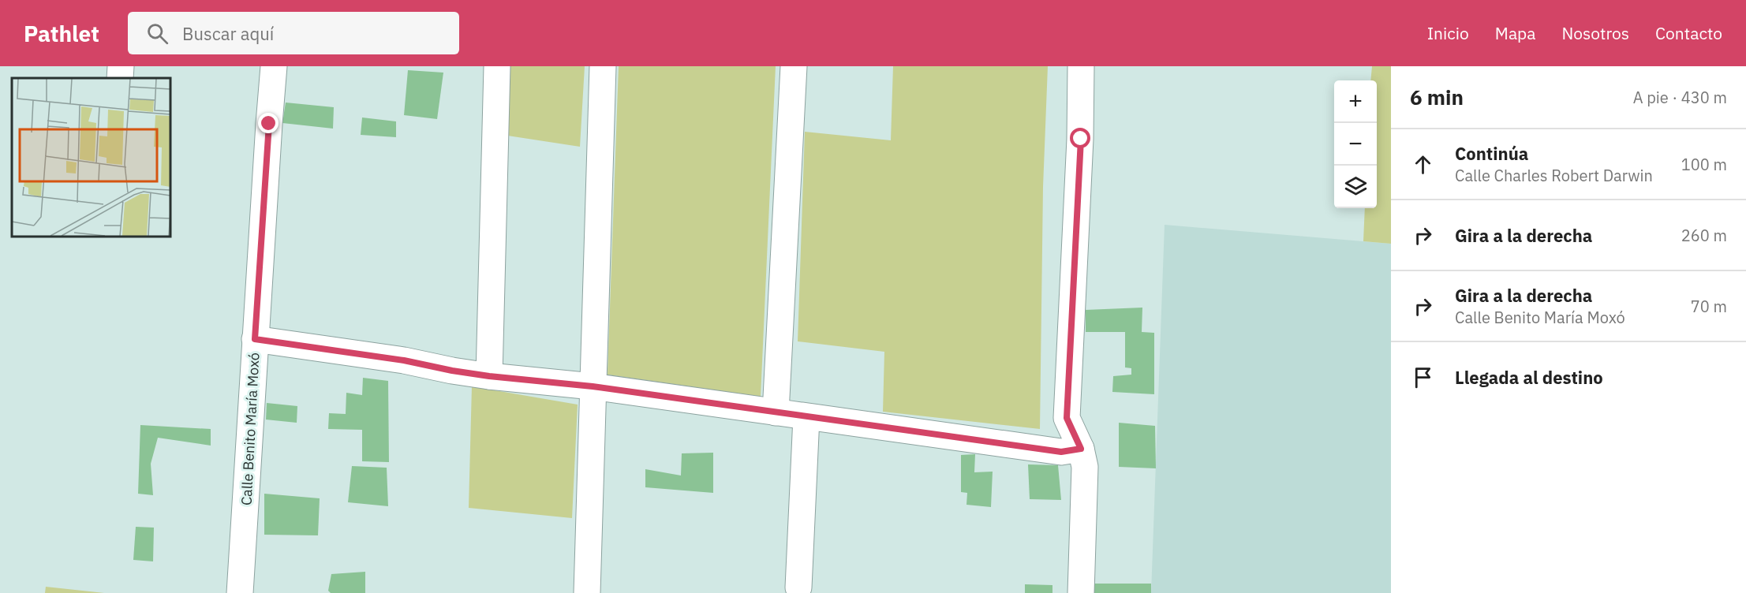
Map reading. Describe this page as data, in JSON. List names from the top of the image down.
{
  "streets": {
    "street": ["Calle Benito María Moxó"]
  },
  "page": {
    "header": "Pathlet",
    "search": "Buscar aquí",
    "nav": [
      "Inicio",
      "Mapa",
      "Nosotros",
      "Contacto"
    ],
    "heading": ["6 min", "A pie · 430 m"],
    "map_buttons": ["+", "−"],
    "list": [
      ["Continúa", "Calle Charles Robert Darwin", "100 m"],
      ["Gira a la derecha", "260 m"],
      ["Gira a la derecha", "Calle Benito María Moxó", "70 m"],
      "Llegada al destino"
    ]
  }
}
